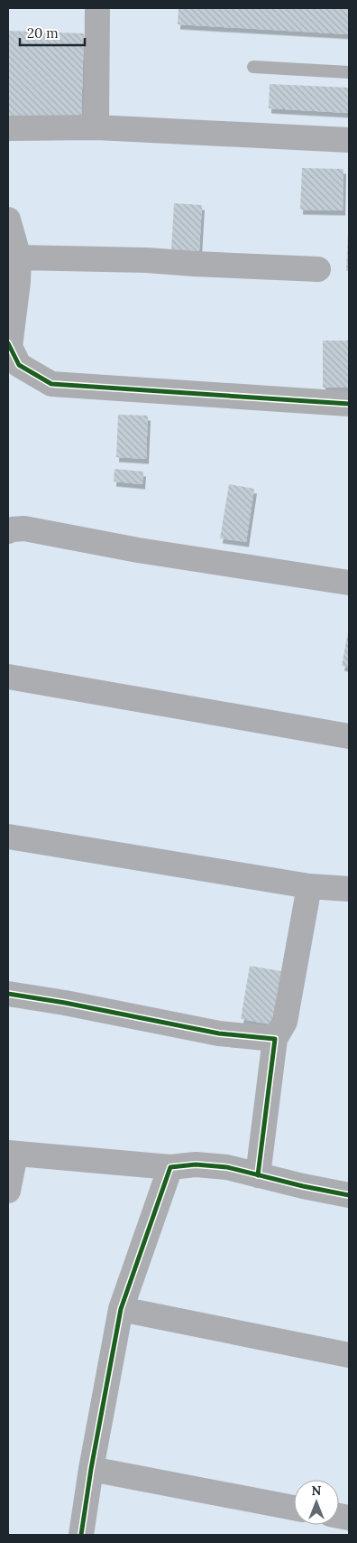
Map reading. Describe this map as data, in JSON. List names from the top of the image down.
{
  "scale_bar": "20 m",
  "north": "top"
}
